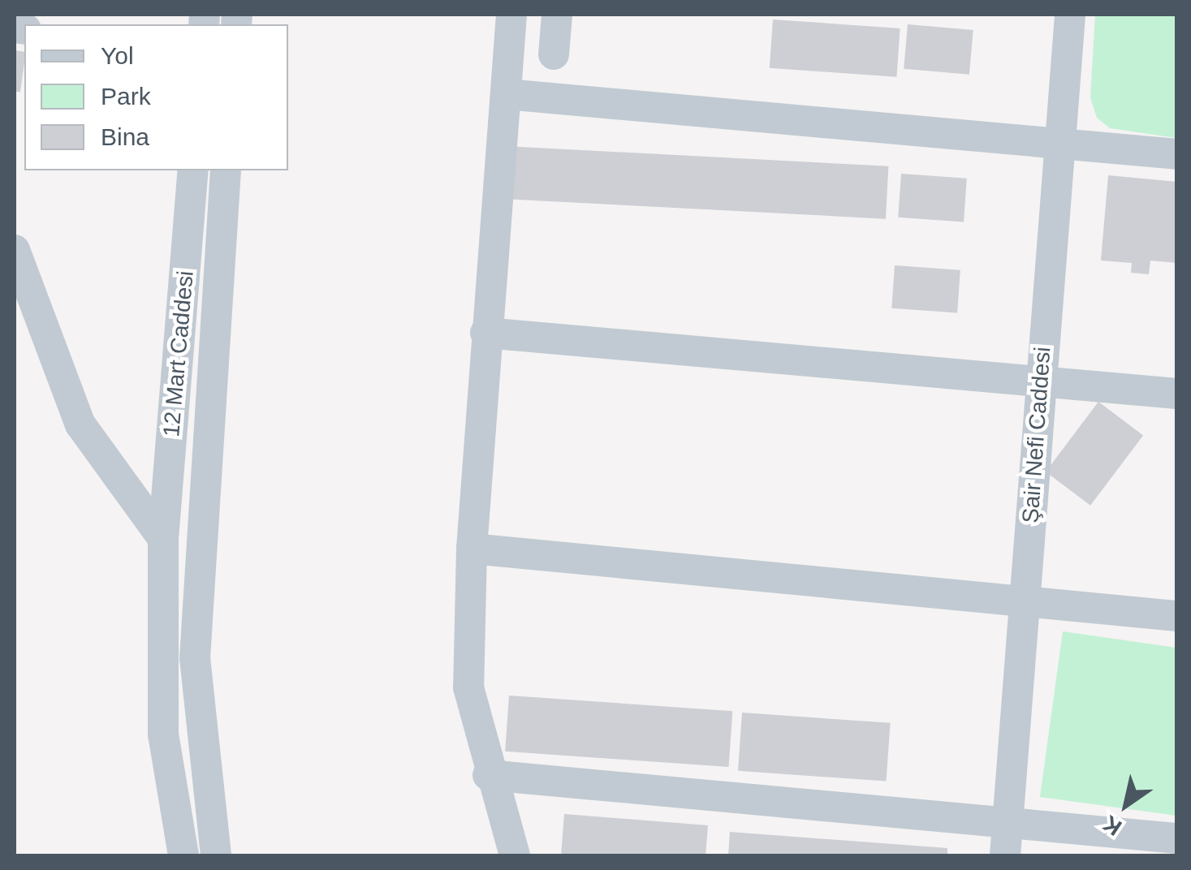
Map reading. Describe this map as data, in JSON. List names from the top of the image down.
{
  "streets": {
    "street": ["12 Mart Caddesi", "Şair Nefi Caddesi"]
  },
  "legend": ["Yol", "Park", "Bina"],
  "north": "bottom left"
}
